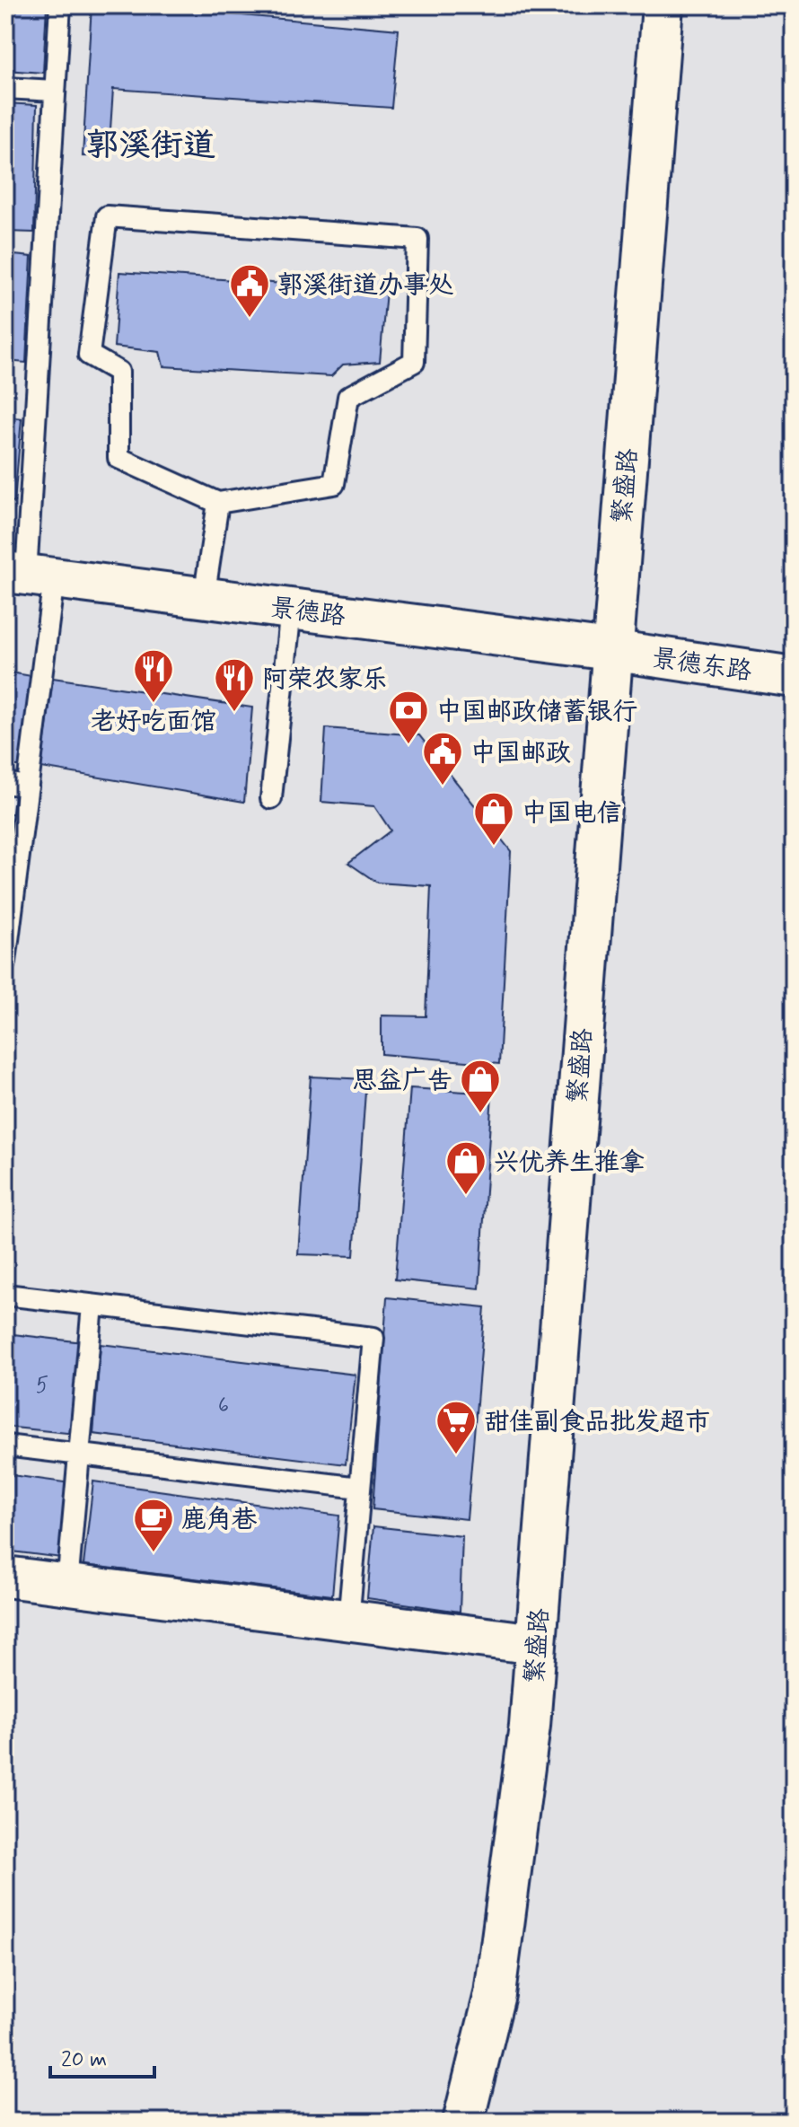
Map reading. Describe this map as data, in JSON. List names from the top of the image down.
{
  "streets": {
    "main road": ["繁盛路", "景德路", "景德东路"]
  },
  "crossings": [
    ["繁盛路", "景德路"],
    ["繁盛路", "景德东路"],
    ["景德路", "景德东路"]
  ],
  "districts": ["郭溪街道"],
  "places": {
    "public building": ["郭溪街道办事处", "中国邮政"],
    "restaurant": ["老好吃面馆", "阿荣农家乐"],
    "bank": ["中国邮政储蓄银行"],
    "shop": ["中国电信", "思益广告", "兴优养生推拿"],
    "supermarket": ["甜佳副食品批发超市"],
    "cafe": ["鹿角巷"]
  },
  "house_numbers": ["5", "6"],
  "scale_bar": "20 m"
}
